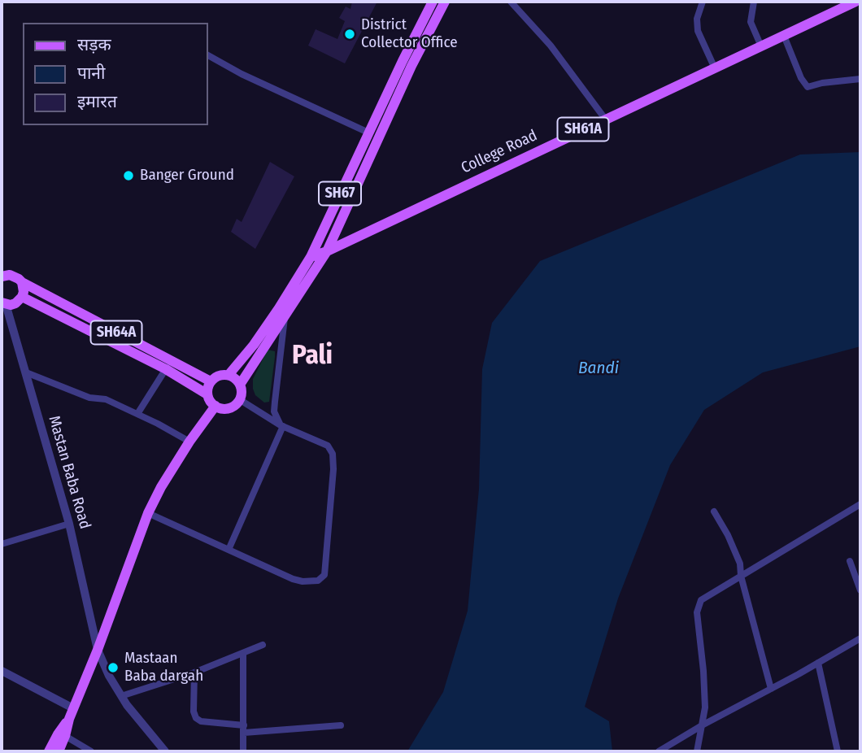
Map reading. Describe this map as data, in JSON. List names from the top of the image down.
{
  "streets": {
    "main road": [
      "SH61A",
      "College Road",
      "SH67",
      "SH64A"
    ],
    "street": ["Mastan Baba Road"]
  },
  "crossings": [
    ["College Road", "SH67"],
    ["SH67", "SH64A"]
  ],
  "districts": ["Pali"],
  "water": ["Bandi"],
  "places": ["District Collector Office", "Banger Ground", "Mastaan Baba dargah"],
  "legend": ["सड़क", "पानी", "इमारत"]
}
